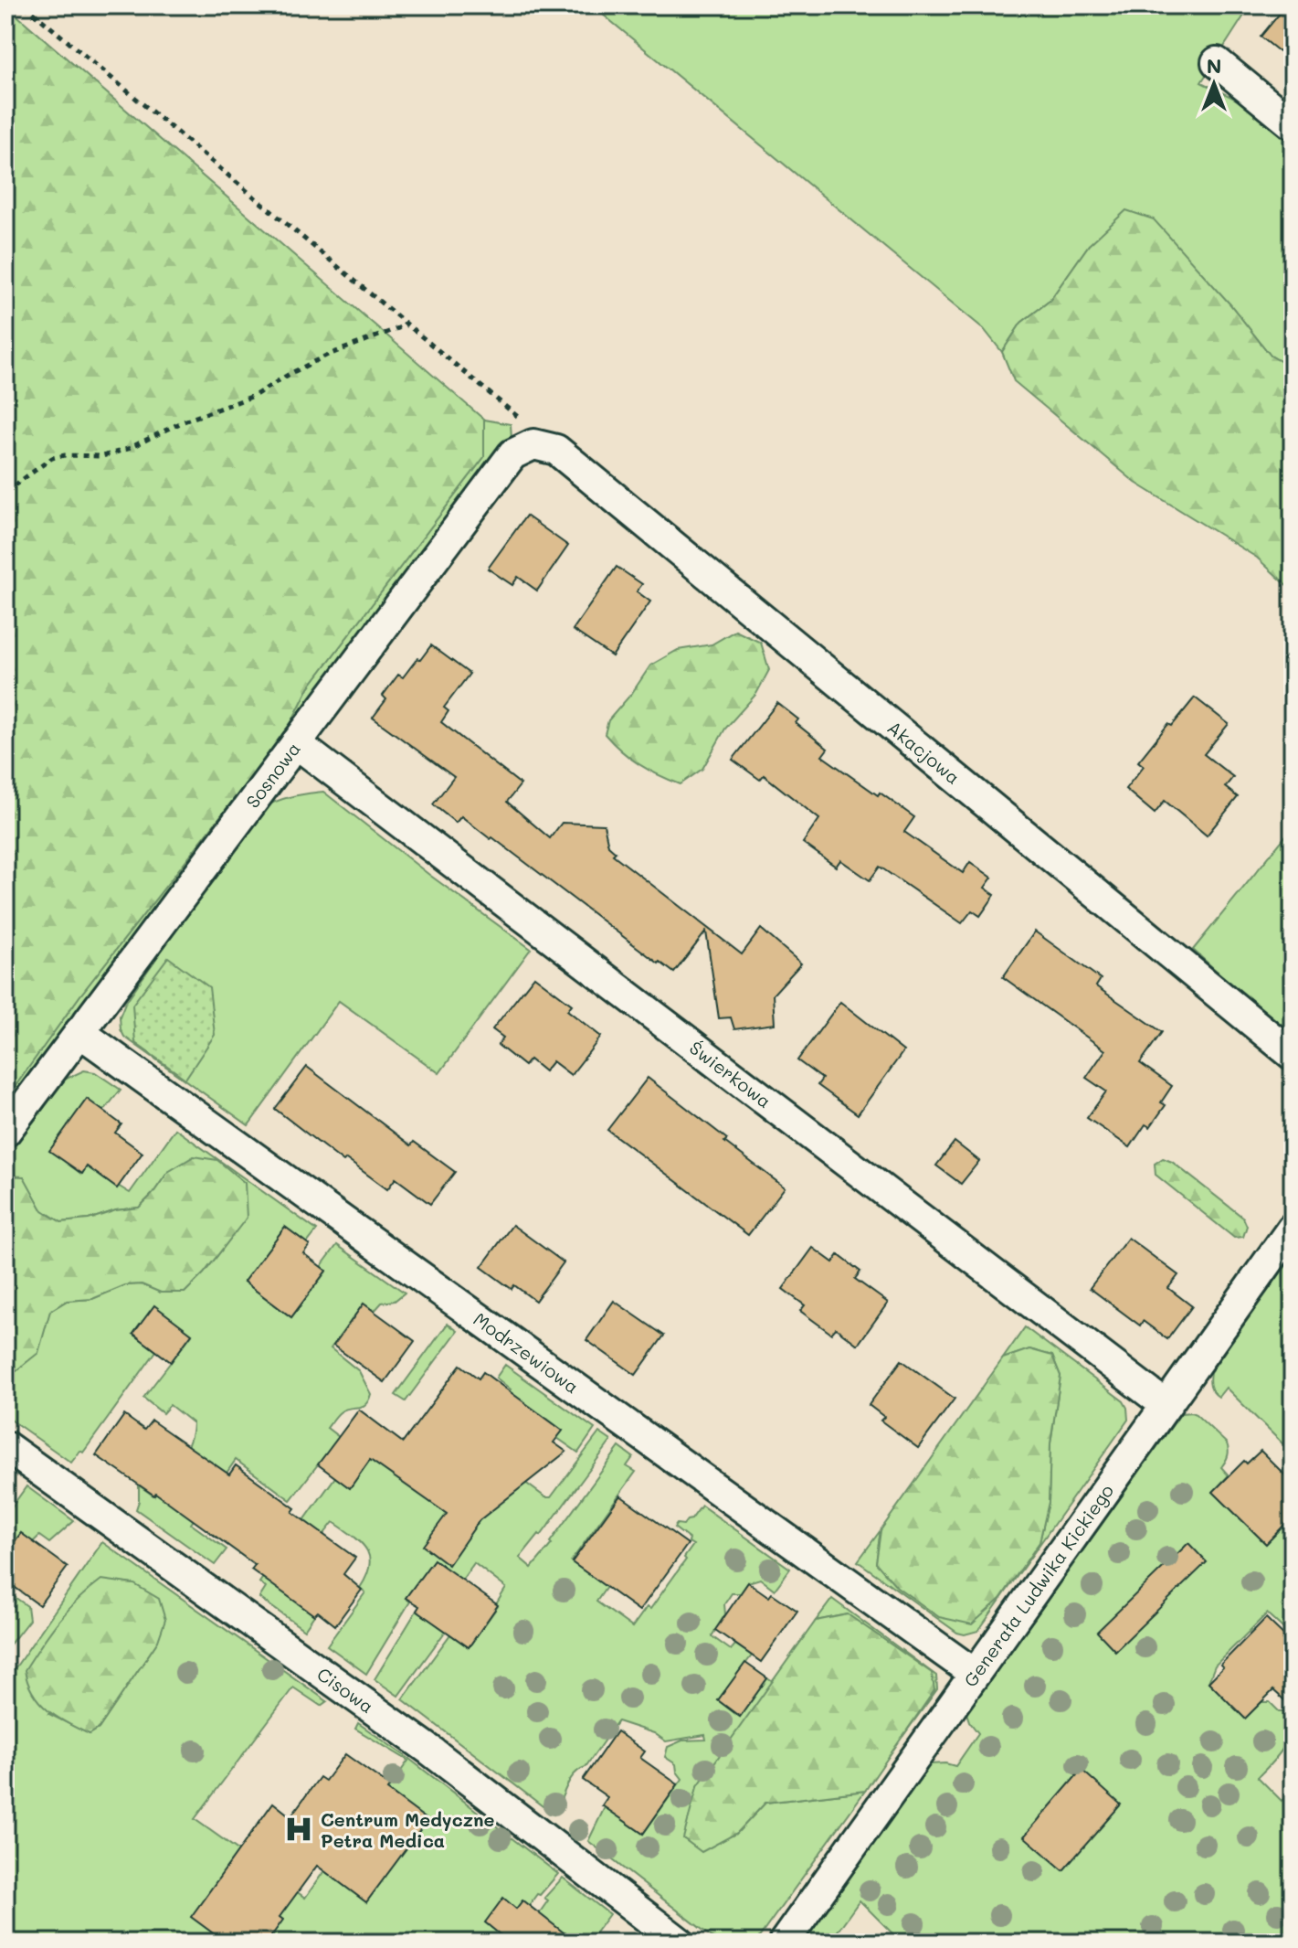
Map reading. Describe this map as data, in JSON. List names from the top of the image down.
{
  "streets": {
    "street": [
      "Akacjowa",
      "Sosnowa",
      "Świerkowa",
      "Modrzewiowa",
      "Generała Ludwika Kickiego",
      "Cisowa"
    ]
  },
  "crossings": [
    ["Akacjowa", "Sosnowa"],
    ["Sosnowa", "Świerkowa"],
    ["Sosnowa", "Modrzewiowa"],
    ["Świerkowa", "Generała Ludwika Kickiego"],
    ["Modrzewiowa", "Generała Ludwika Kickiego"]
  ],
  "places": {
    "hospital": ["Centrum Medyczne Petra Medica"]
  },
  "north": "top"
}
